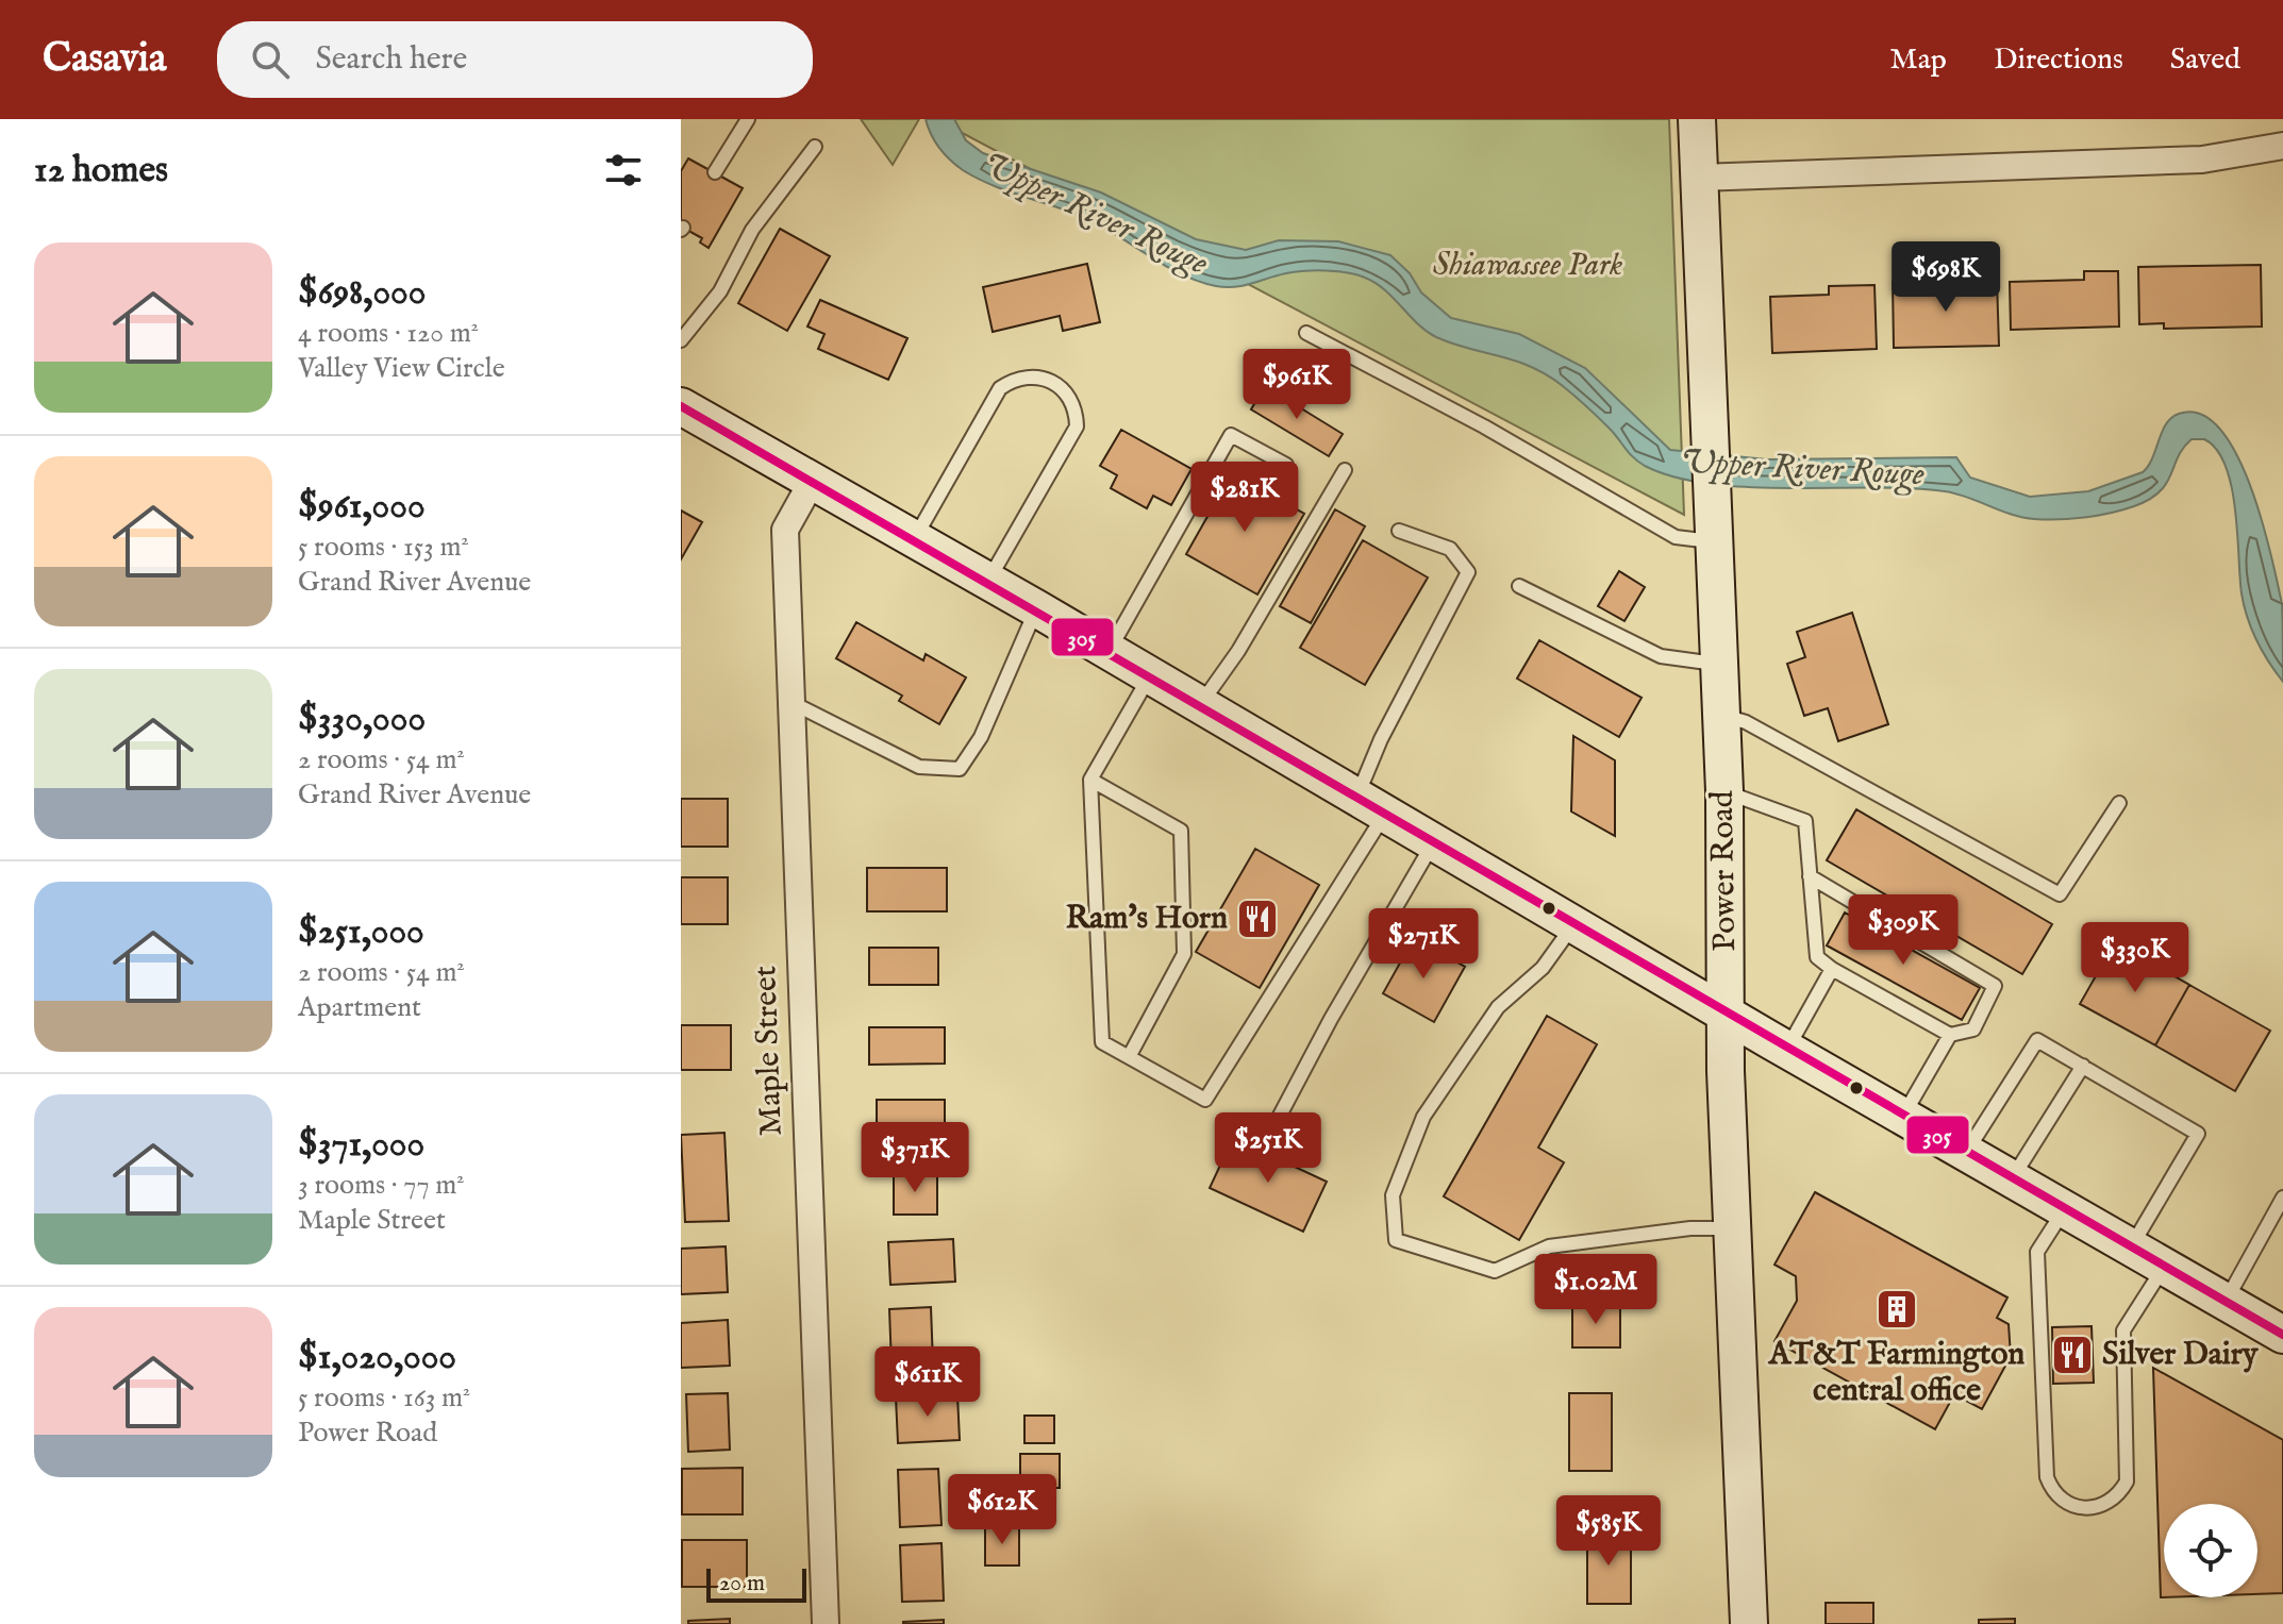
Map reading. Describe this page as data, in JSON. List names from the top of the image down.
{
  "streets": {
    "main road": ["Power Road"],
    "street": ["Maple Street"]
  },
  "water": ["Upper River Rouge"],
  "parks": ["Shiawassee Park"],
  "places": {
    "restaurant": ["Ram's Horn", "Silver Dairy"],
    "building": ["AT&T Farmington central office"]
  },
  "lines": ["transit line 305"],
  "scale_bar": "20 m",
  "page": {
    "header": "Casavia",
    "search": "Search here",
    "nav": ["Map", "Directions", "Saved"],
    "heading": "12 homes",
    "list": [
      {
        "name": "$698,000",
        "note": "4 rooms · 120 m² · Valley View Circle"
      },
      {
        "name": "$961,000",
        "note": "5 rooms · 153 m² · Grand River Avenue"
      },
      {
        "name": "$330,000",
        "note": "2 rooms · 54 m² · Grand River Avenue"
      },
      {
        "name": "$251,000",
        "note": "2 rooms · 54 m² · Apartment"
      },
      {
        "name": "$371,000",
        "note": "3 rooms · 77 m² · Maple Street"
      },
      {
        "name": "$1,020,000",
        "note": "5 rooms · 163 m² · Power Road"
      }
    ],
    "price": [
      "$698K",
      "$961K",
      "$281K",
      "$309K",
      "$271K",
      "$330K",
      "$251K",
      "$371K",
      "$1.02M",
      "$611K",
      "$612K",
      "$585K"
    ],
    "scale": "20 m"
  }
}
